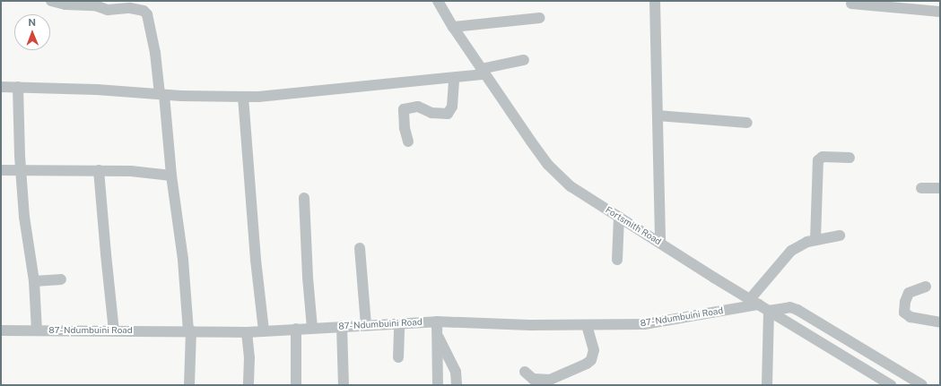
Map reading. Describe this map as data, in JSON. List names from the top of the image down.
{
  "streets": {
    "street": ["Fortsmith Road", "87- Ndumbuini Road"]
  },
  "crossings": [
    ["Fortsmith Road", "87- Ndumbuini Road"]
  ],
  "north": "top"
}
